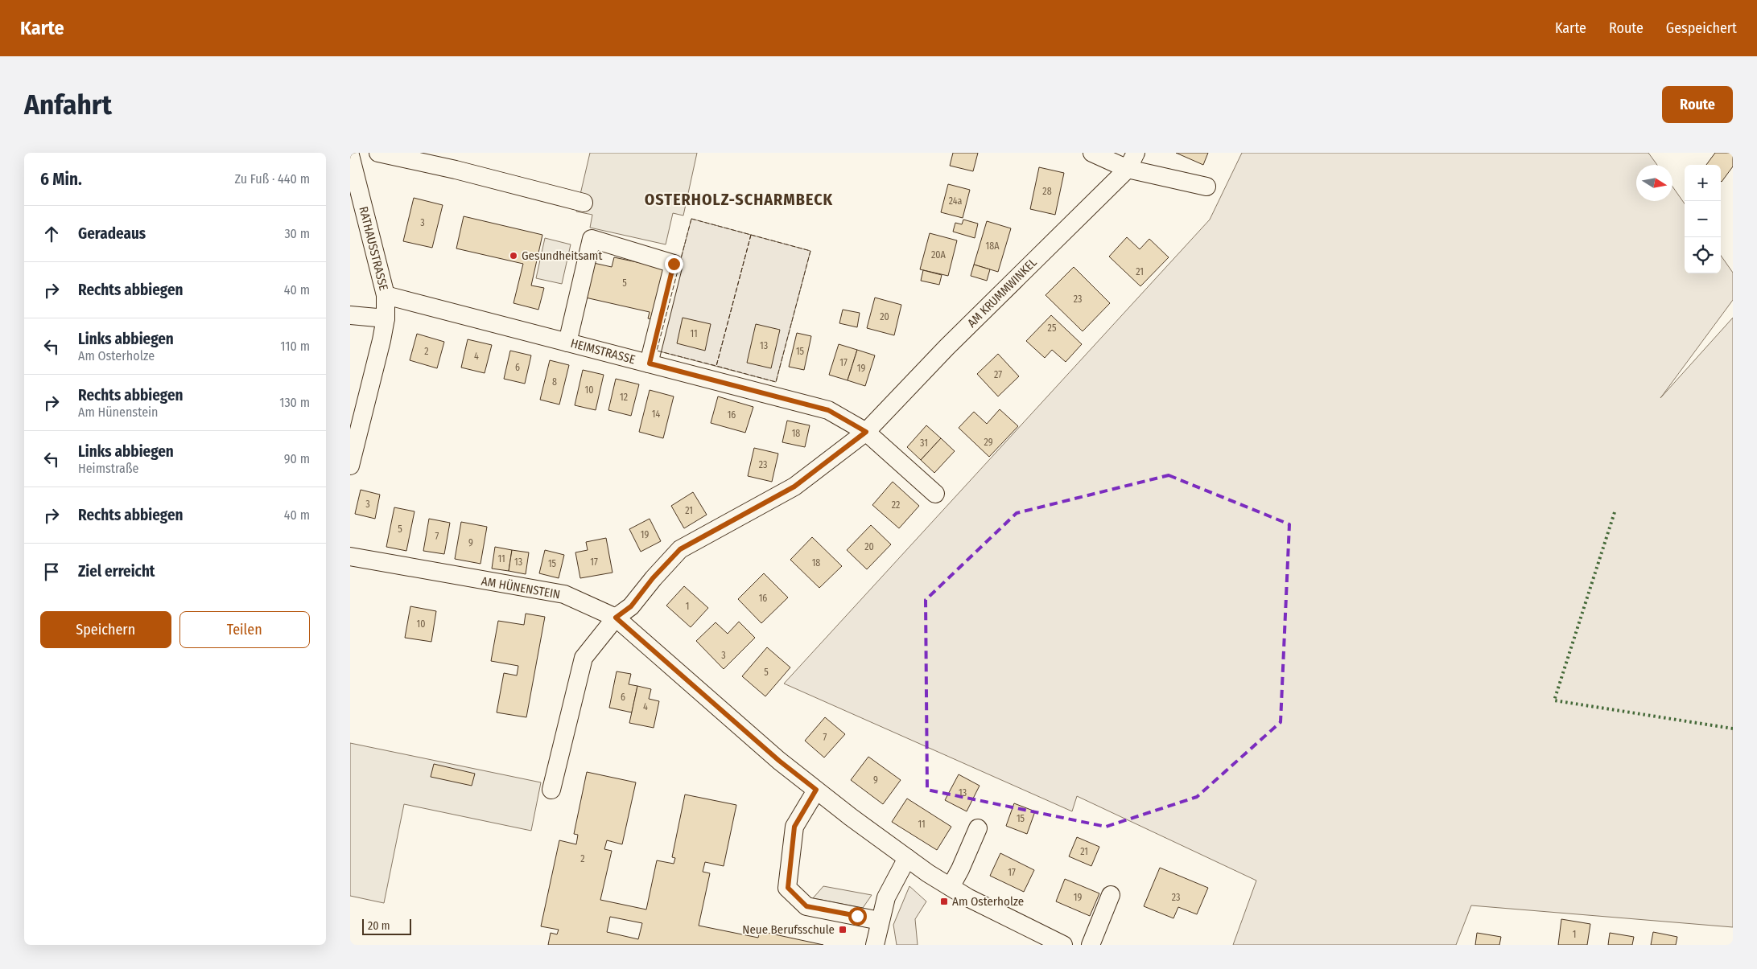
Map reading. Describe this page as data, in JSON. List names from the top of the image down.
{
  "streets": {
    "street": [
      "RATHAUSSTRASSE",
      "AM KRUMMWINKEL",
      "HEIMSTRASSE",
      "AM HÜNENSTEIN"
    ]
  },
  "crossings": [
    ["RATHAUSSTRASSE", "HEIMSTRASSE"],
    ["AM KRUMMWINKEL", "HEIMSTRASSE"]
  ],
  "districts": ["OSTERHOLZ-SCHARMBECK"],
  "places": {
    "other": ["Gesundheitsamt"],
    "transit": ["Am Osterholze", "Neue Berufsschule"]
  },
  "house_numbers": [
    "28",
    "24a",
    "3",
    "18A",
    "20A",
    "21",
    "5",
    "23",
    "20",
    "25",
    "11",
    "13",
    "2",
    "15",
    "4",
    "17",
    "6",
    "19",
    "27",
    "8",
    "10",
    "12",
    "14",
    "16",
    "18",
    "29",
    "31",
    "23",
    "3",
    "22",
    "21",
    "5",
    "19",
    "7",
    "9",
    "20",
    "11",
    "13",
    "17",
    "18",
    "15",
    "16",
    "1",
    "10",
    "3",
    "5",
    "6",
    "4",
    "7",
    "9",
    "13",
    "15",
    "11",
    "21",
    "2",
    "17",
    "19",
    "23",
    "1"
  ],
  "scale_bar": "20 m",
  "north": "right",
  "page": {
    "header": "Karte",
    "nav": ["Karte", "Route", "Gespeichert"],
    "buttons": [
      "Route",
      ["Speichern", "Teilen"]
    ],
    "title": "Anfahrt",
    "heading": ["6 Min.", "Zu Fuß · 440 m"],
    "map_buttons": ["+", "−"],
    "list": [
      ["Geradeaus", "30 m"],
      ["Rechts abbiegen", "40 m"],
      ["Links abbiegen", "Am Osterholze", "110 m"],
      ["Rechts abbiegen", "Am Hünenstein", "130 m"],
      ["Links abbiegen", "Heimstraße", "90 m"],
      ["Rechts abbiegen", "40 m"],
      "Ziel erreicht"
    ],
    "scale": "20 m"
  }
}
